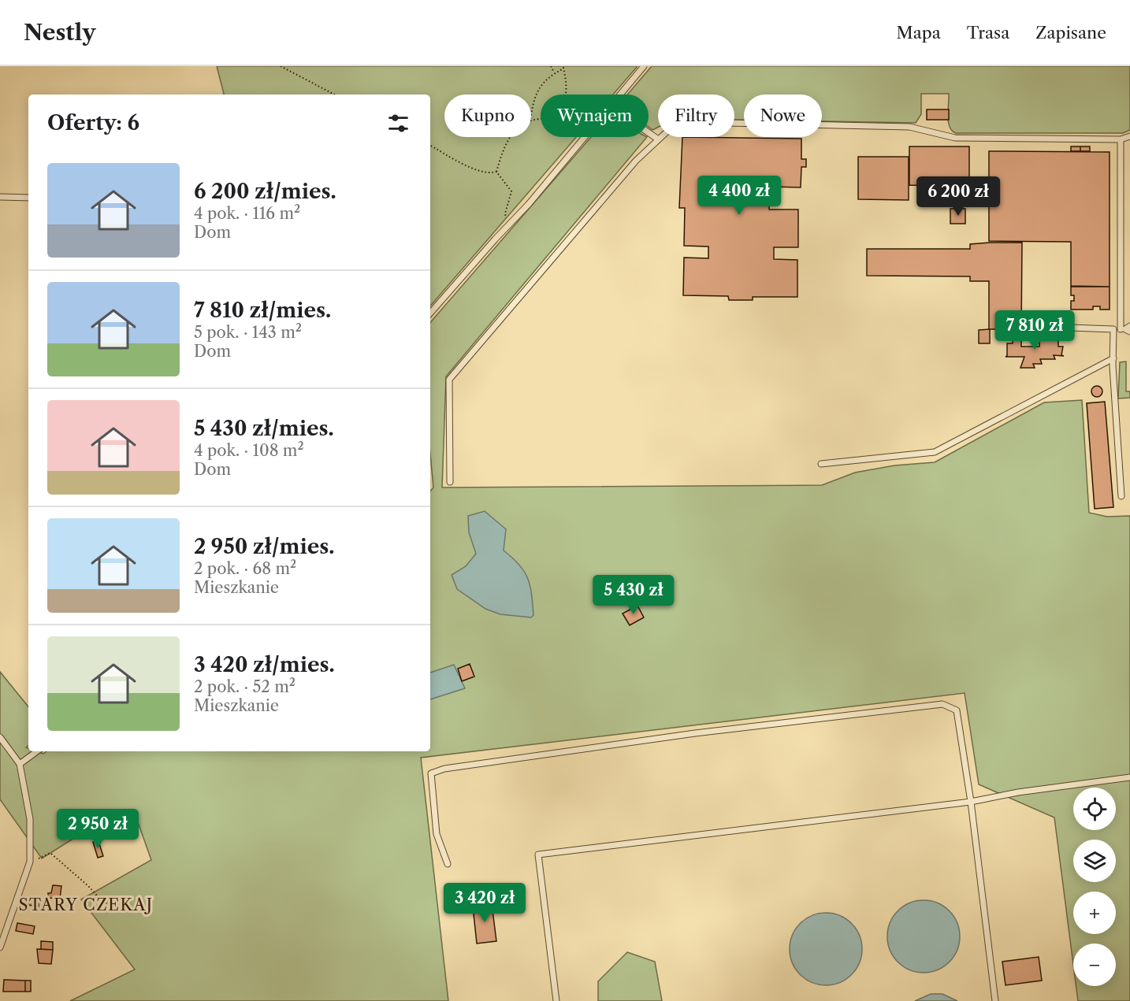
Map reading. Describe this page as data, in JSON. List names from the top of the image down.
{
  "districts": ["STARY CZEKAJ"],
  "page": {
    "header": "Nestly",
    "nav": ["Mapa", "Trasa", "Zapisane"],
    "chip": [
      "Kupno",
      "Wynajem",
      "Filtry",
      "Nowe"
    ],
    "heading": "Oferty: 6",
    "list": [
      {
        "name": "6 200 zł/mies.",
        "note": "4 pok. · 116 m² · Dom"
      },
      {
        "name": "7 810 zł/mies.",
        "note": "5 pok. · 143 m² · Dom"
      },
      {
        "name": "5 430 zł/mies.",
        "note": "4 pok. · 108 m² · Dom"
      },
      {
        "name": "2 950 zł/mies.",
        "note": "2 pok. · 68 m² · Mieszkanie"
      },
      {
        "name": "3 420 zł/mies.",
        "note": "2 pok. · 52 m² · Mieszkanie"
      }
    ],
    "price": [
      "4 400 zł",
      "6 200 zł",
      "7 810 zł",
      "5 430 zł",
      "2 950 zł",
      "3 420 zł"
    ],
    "map_buttons": ["+", "−"]
  }
}
